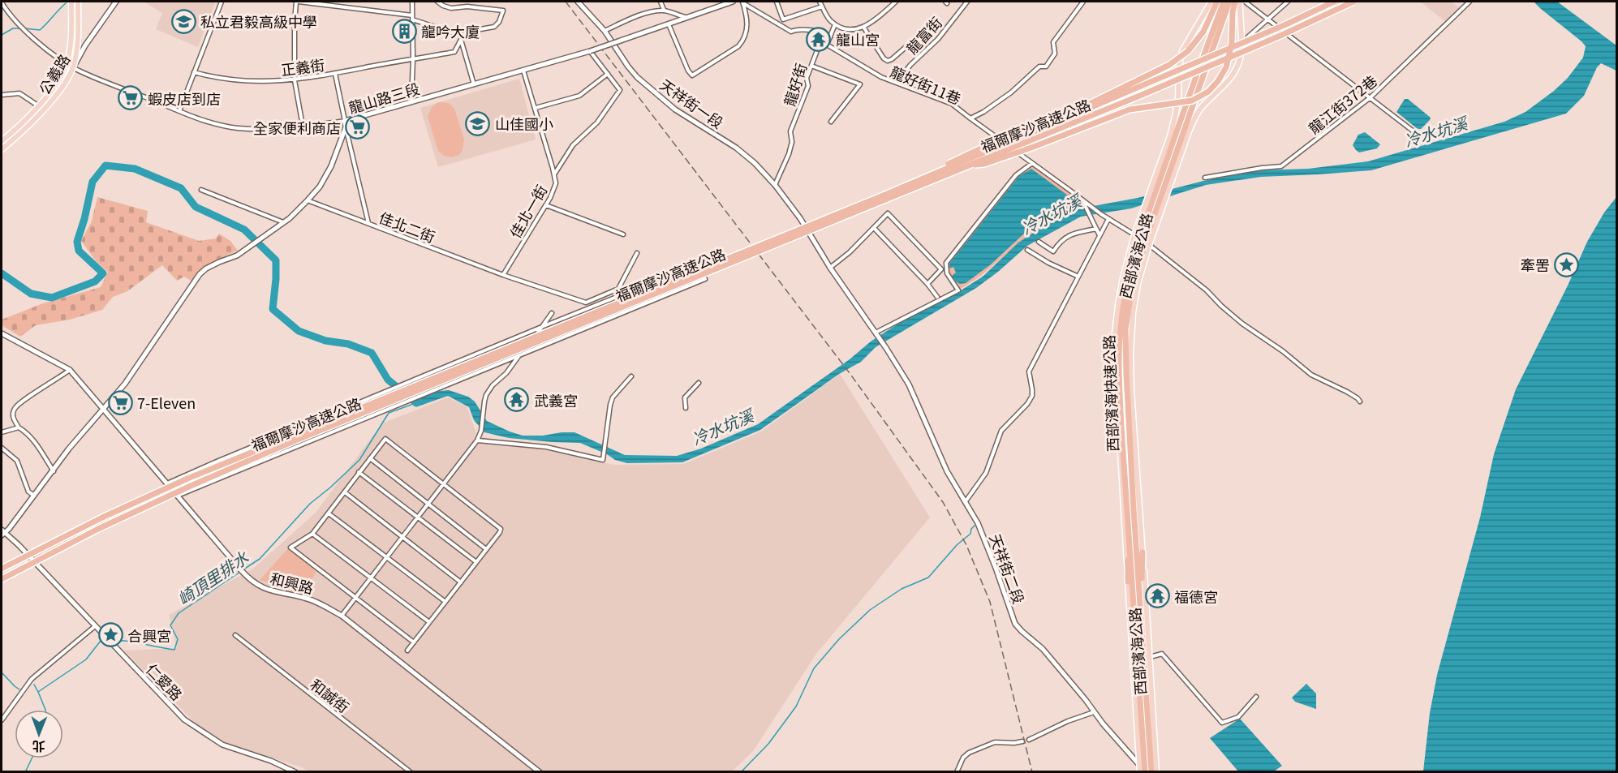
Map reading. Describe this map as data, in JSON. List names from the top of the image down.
{
  "streets": {
    "highway": ["福爾摩沙高速公路", "西部濱海快速公路"],
    "main road": ["公義路", "西部濱海公路"],
    "street": [
      "龍富街",
      "正義街",
      "龍好街",
      "龍好街11巷",
      "龍山路三段",
      "天祥街一段",
      "龍江街372巷",
      "佳北一街",
      "佳北二街",
      "天祥街二段",
      "和興路",
      "仁愛路",
      "和誠街"
    ]
  },
  "crossings": [
    ["龍富街", "龍好街11巷"],
    ["公義路", "龍山路三段"],
    ["龍好街", "龍好街11巷"],
    ["龍好街", "天祥街一段"],
    ["龍好街11巷", "西部濱海公路"],
    ["龍好街11巷", "西部濱海快速公路"],
    ["龍山路三段", "佳北一街"],
    ["佳北一街", "佳北二街"],
    ["西部濱海公路", "西部濱海快速公路"],
    ["西部濱海公路", "天祥街二段"],
    ["西部濱海快速公路", "天祥街二段"]
  ],
  "water": ["冷水坑溪", "崎頂里排水"],
  "places": {
    "school or university": ["私立君毅高級中學", "山佳國小"],
    "building": ["龍吟大廈"],
    "temple": ["龍山宮", "武義宮", "福德宮"],
    "supermarket": ["蝦皮店到店", "全家便利商店", "7-Eleven"],
    "place": ["牽罟", "合興宮"]
  },
  "north": "bottom"
}
